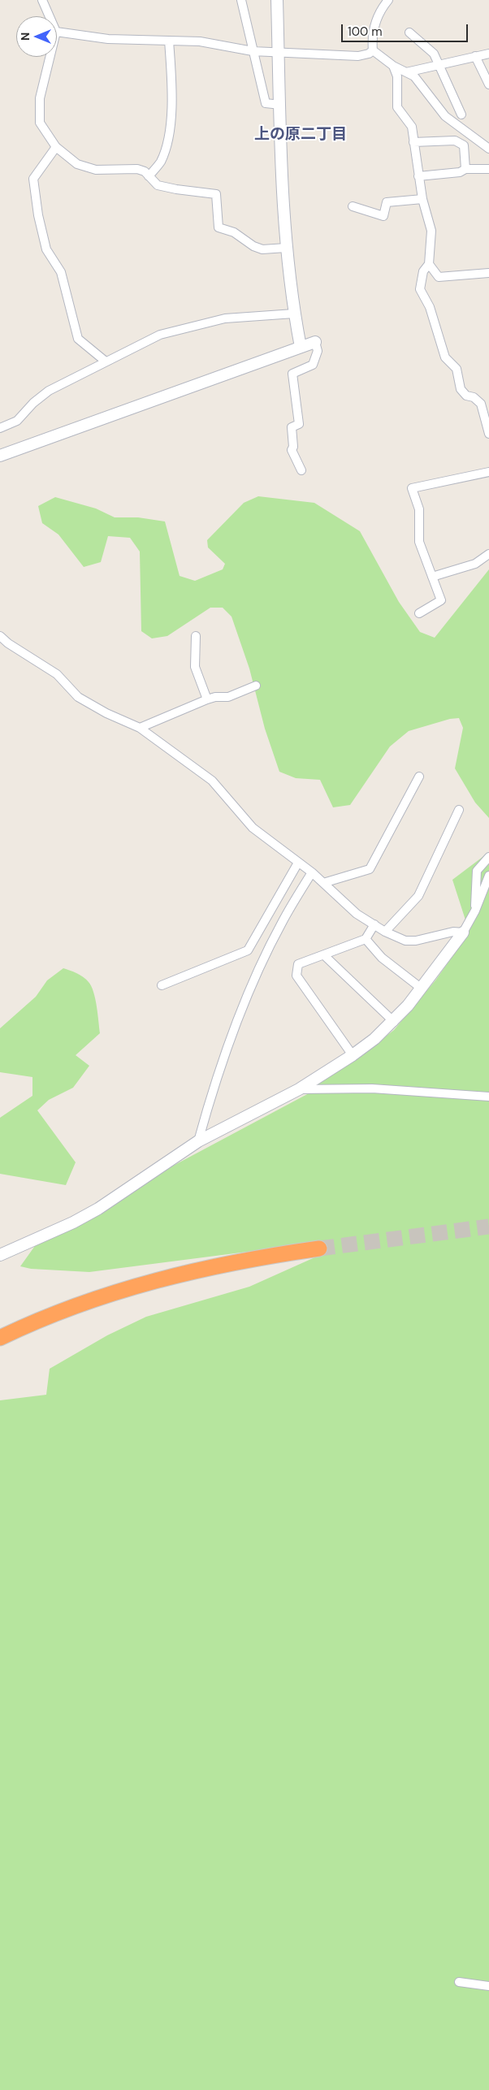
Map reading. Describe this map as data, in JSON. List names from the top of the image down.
{
  "districts": ["上の原二丁目"],
  "scale_bar": "100 m",
  "north": "left"
}
